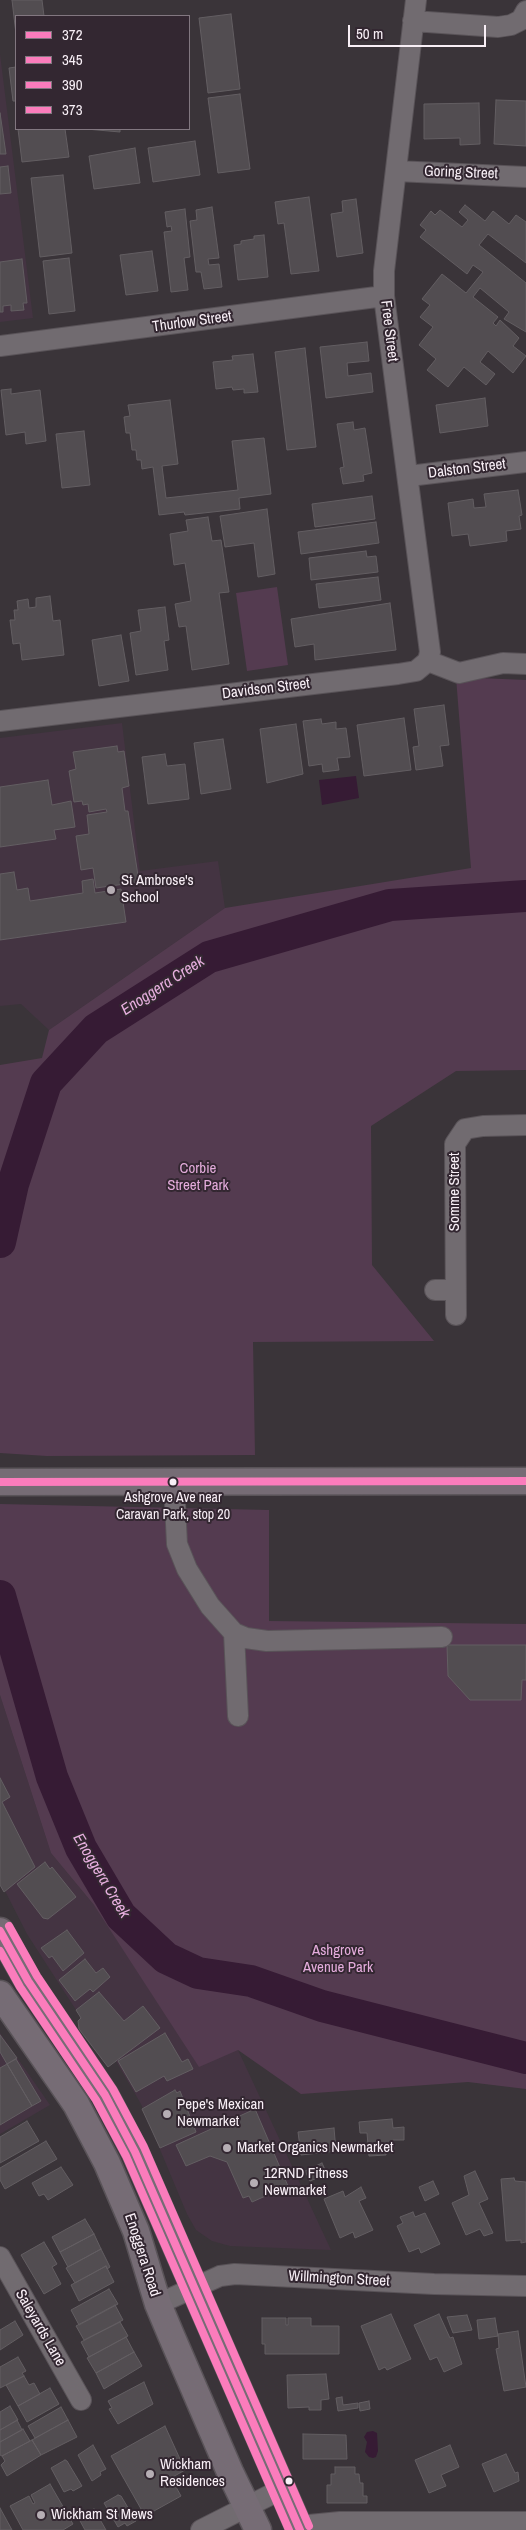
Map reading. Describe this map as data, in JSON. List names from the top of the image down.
{
  "streets": {
    "main road": ["Enoggera Road"],
    "street": [
      "Goring Street",
      "Thurlow Street",
      "Free Street",
      "Dalston Street",
      "Davidson Street",
      "Somme Street",
      "Willmington Street",
      "Saleyards Lane"
    ]
  },
  "crossings": [
    ["Goring Street", "Free Street"],
    ["Thurlow Street", "Free Street"],
    ["Free Street", "Dalston Street"],
    ["Free Street", "Davidson Street"],
    ["Enoggera Road", "Willmington Street"]
  ],
  "water": ["Enoggera Creek"],
  "parks": ["Corbie Street Park", "Ashgrove Avenue Park"],
  "places": [
    "St Ambrose's School",
    "Ashgrove Ave near Caravan Park, stop 20",
    "Pepe's Mexican Newmarket",
    "Market Organics Newmarket",
    "12RND Fitness Newmarket",
    "Wickham Residences",
    "Wickham St Mews"
  ],
  "lines": [
    "transit line 373",
    "transit line 390",
    "transit line 372",
    "transit line 345"
  ],
  "legend": [
    "372",
    "345",
    "390",
    "373"
  ],
  "scale_bar": "50 m"
}
